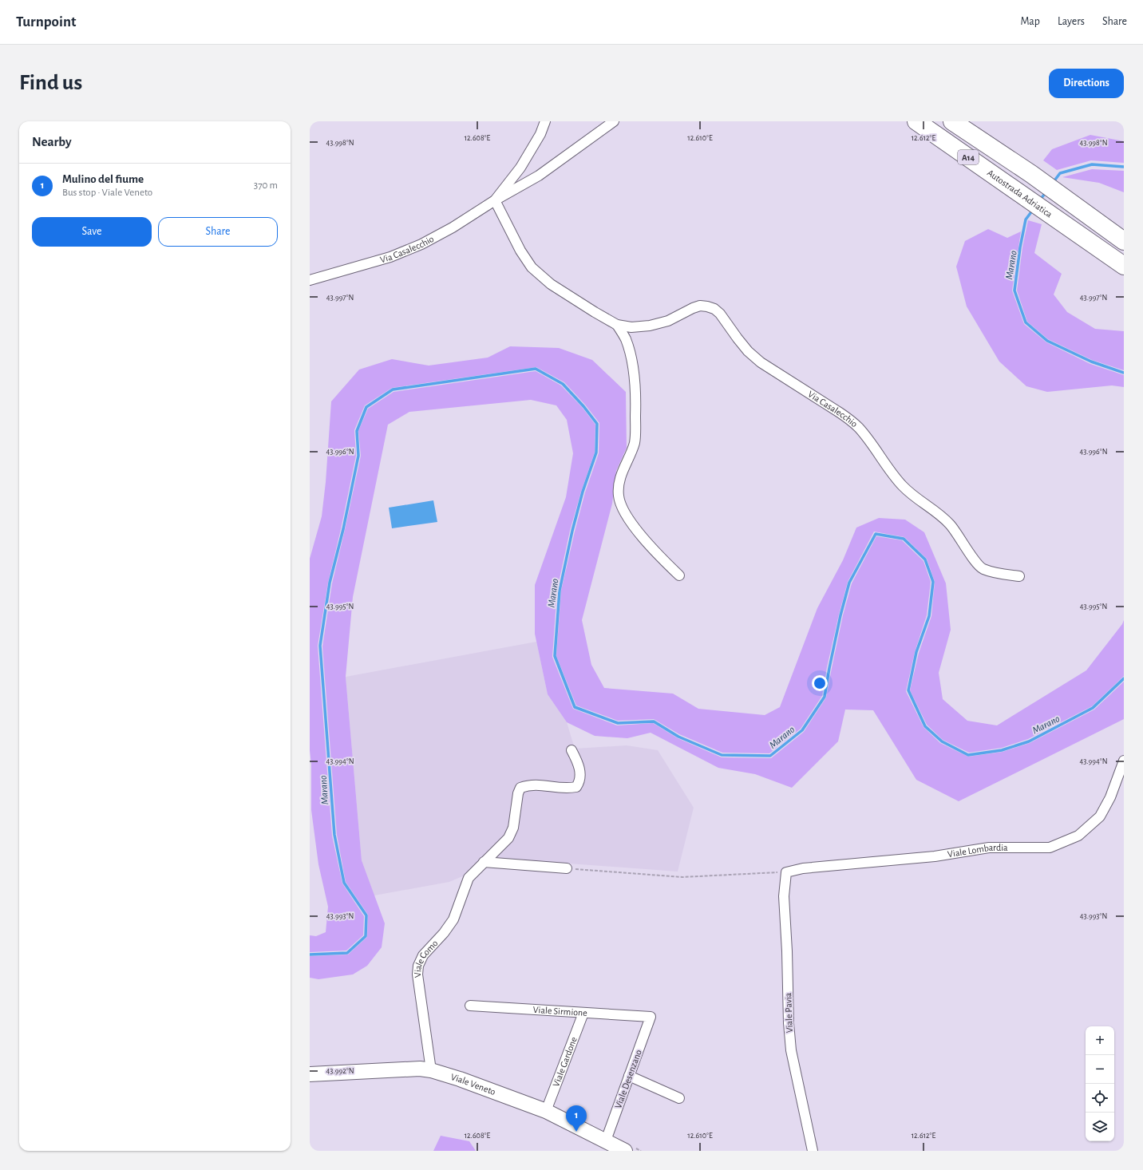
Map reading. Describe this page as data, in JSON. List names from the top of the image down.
{
  "streets": {
    "highway": ["A14", "Autostrada Adriatica"],
    "main road": ["Viale Veneto"],
    "street": [
      "Via Casalecchio",
      "Viale Lombardia",
      "Viale Como",
      "Viale Sirmione",
      "Viale Pavia",
      "Viale Gardone",
      "Viale Desenzano"
    ]
  },
  "crossings": [
    ["Viale Lombardia", "Viale Pavia"],
    ["Viale Como", "Viale Veneto"],
    ["Viale Sirmione", "Viale Gardone"],
    ["Viale Sirmione", "Viale Desenzano"],
    ["Viale Gardone", "Viale Veneto"],
    ["Viale Desenzano", "Viale Veneto"]
  ],
  "water": ["Marano"],
  "page": {
    "header": "Turnpoint",
    "nav": ["Map", "Layers", "Share"],
    "buttons": [
      "Directions",
      ["Save", "Share"]
    ],
    "title": "Find us",
    "heading": "Nearby",
    "list": [
      {
        "mark": "1",
        "name": "Mulino del fiume",
        "note": "Bus stop · Viale Veneto",
        "value": "370 m"
      }
    ],
    "map_buttons": ["+", "−"],
    "pins": "1"
  },
  "coordinates": [
    "12.608°E",
    "12.610°E",
    "12.612°E",
    "43.998°N",
    "43.997°N",
    "43.996°N",
    "43.995°N",
    "43.994°N",
    "43.993°N",
    "43.992°N"
  ]
}
